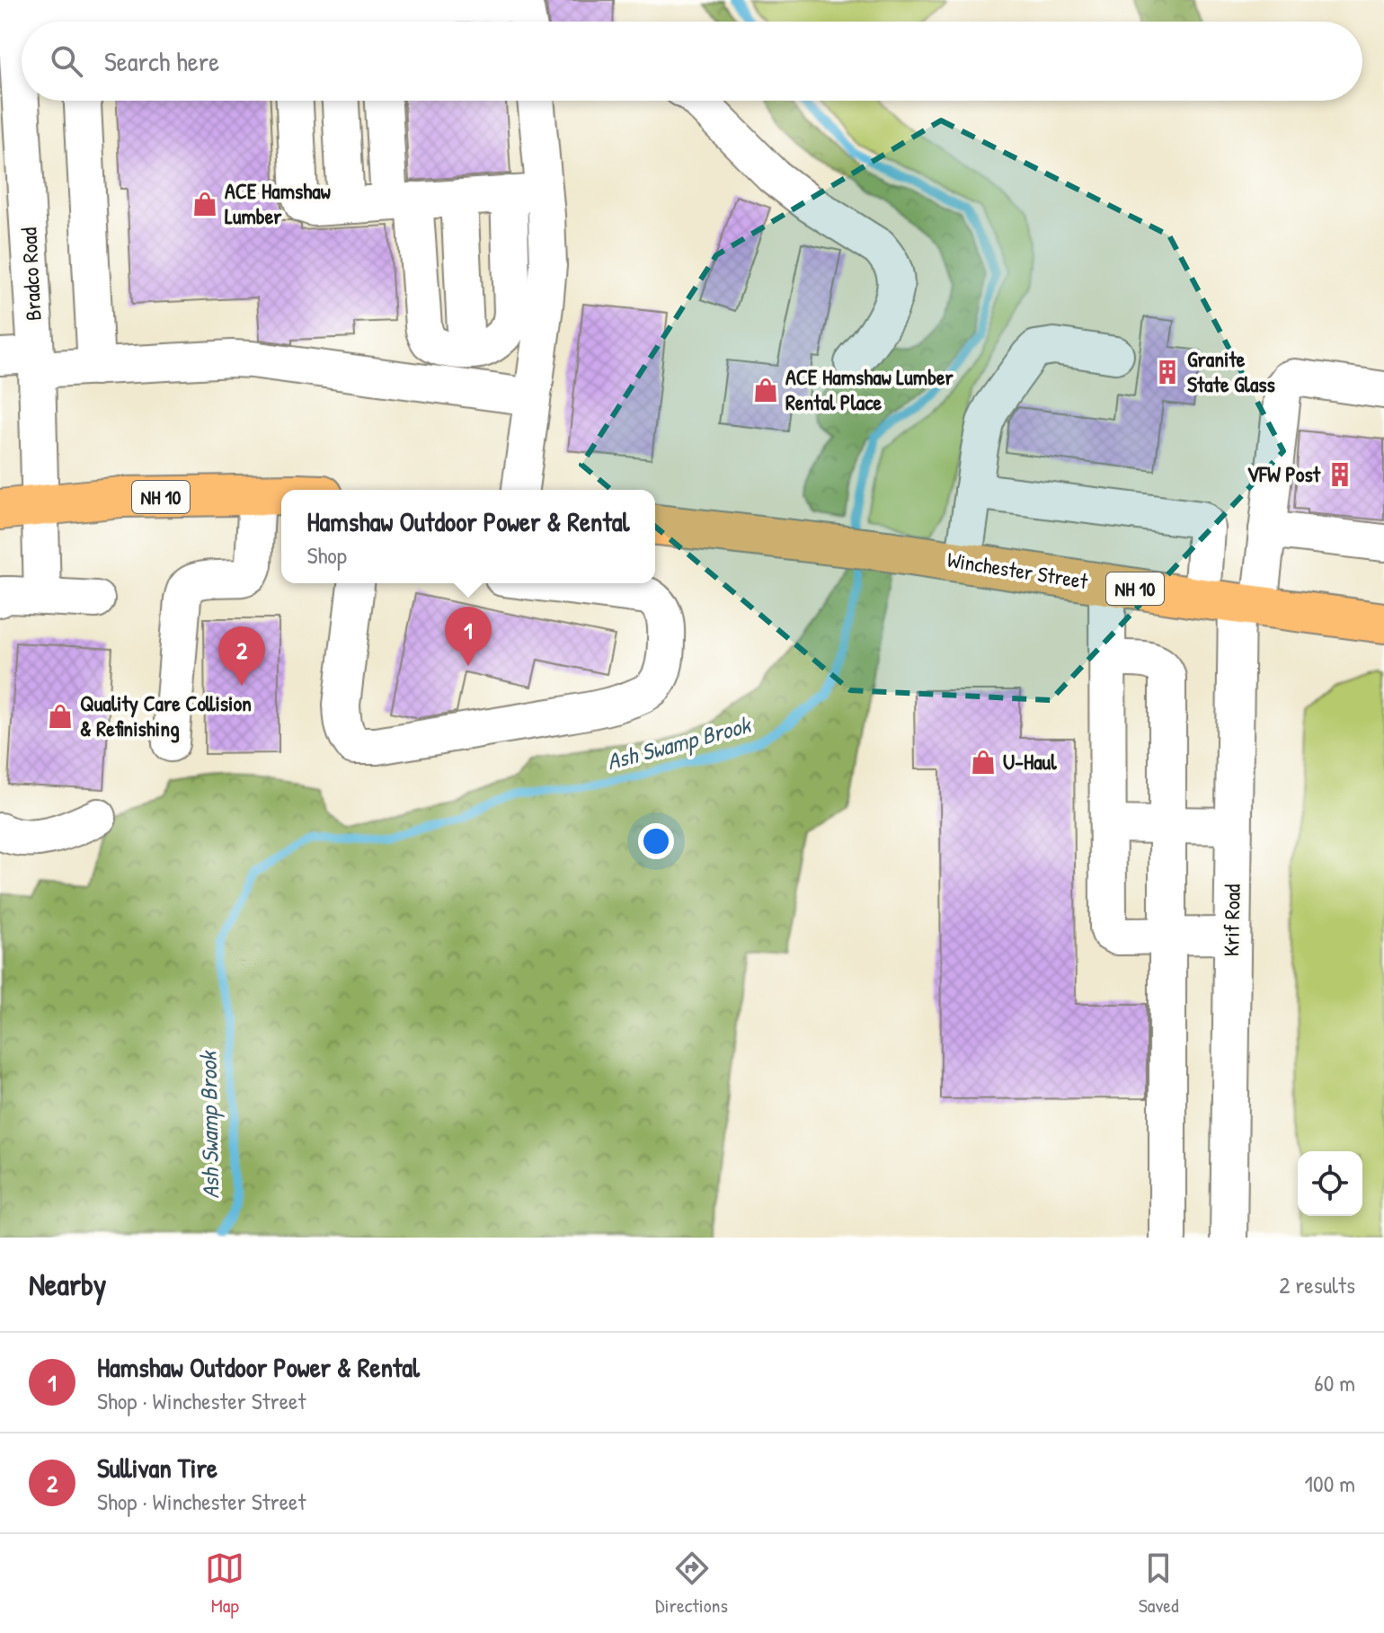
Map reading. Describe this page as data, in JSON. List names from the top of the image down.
{
  "streets": {
    "main road": ["NH 10", "Winchester Street"],
    "street": ["Bradco Road", "Krif Road"]
  },
  "crossings": [
    ["Bradco Road", "NH 10"],
    ["Winchester Street", "Krif Road"]
  ],
  "water": ["Ash Swamp Brook"],
  "places": {
    "shop": [
      "ACE Hamshaw Lumber",
      "ACE Hamshaw Lumber Rental Place",
      "Quality Care Collision & Refinishing",
      "U-Haul"
    ],
    "building": ["Granite State Glass", "VFW Post"]
  },
  "page": {
    "search": "Search here",
    "popup": ["Hamshaw Outdoor Power & Rental", "Shop"],
    "pins": ["1", "2"],
    "heading": ["Nearby", "2 results"],
    "list": [
      {
        "mark": "1",
        "name": "Hamshaw Outdoor Power & Rental",
        "note": "Shop · Winchester Street",
        "value": "60 m"
      },
      {
        "mark": "2",
        "name": "Sullivan Tire",
        "note": "Shop · Winchester Street",
        "value": "100 m"
      }
    ],
    "nav": ["Map", "Directions", "Saved"]
  }
}
